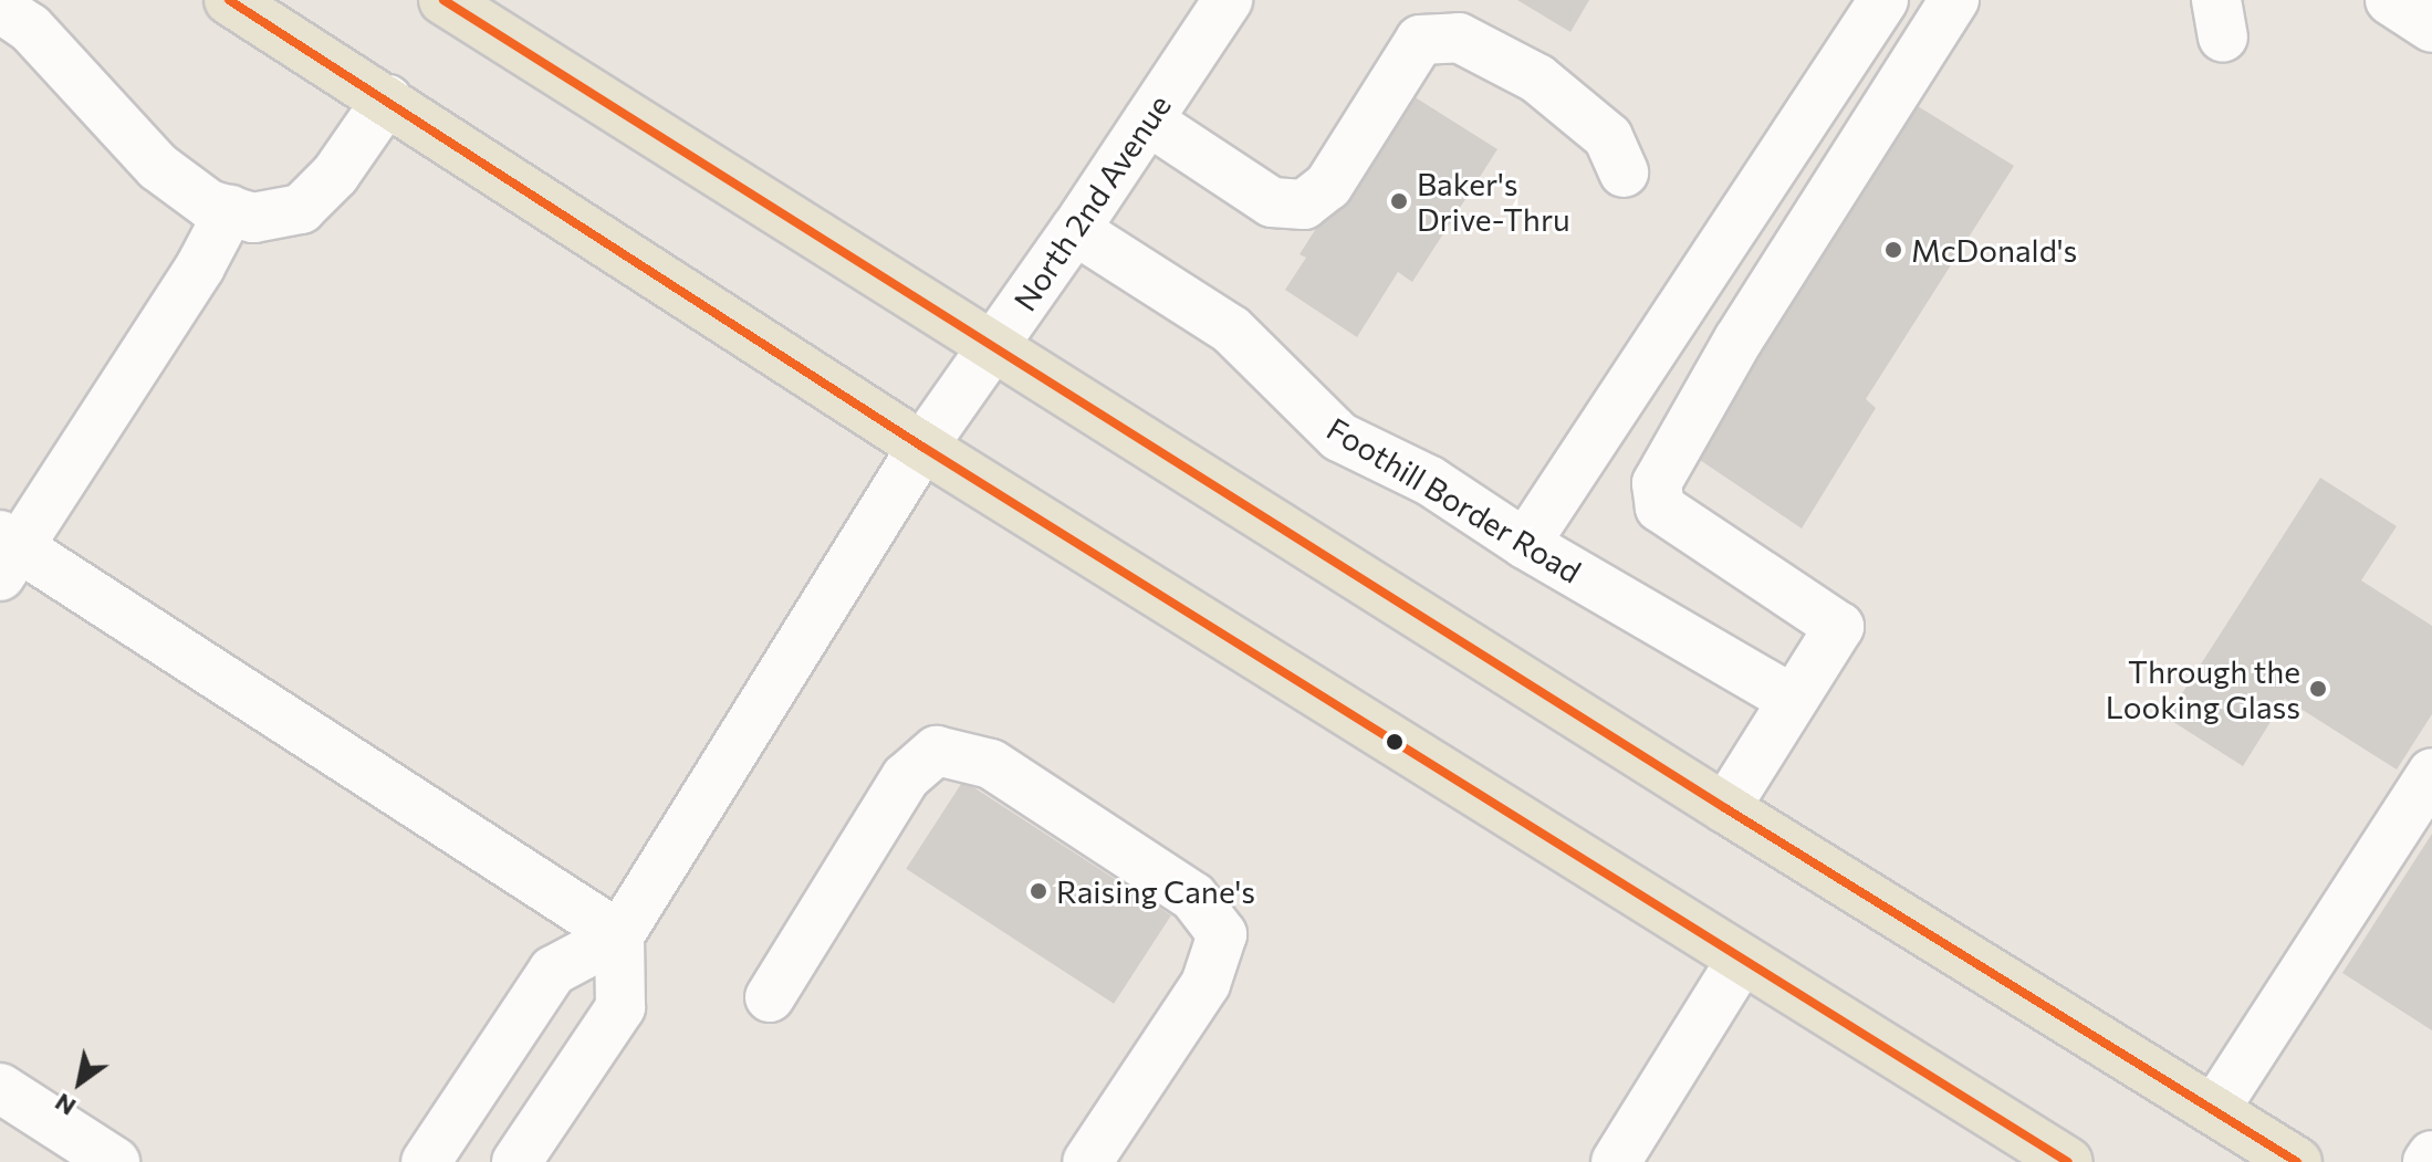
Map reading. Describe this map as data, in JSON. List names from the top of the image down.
{
  "streets": {
    "street": ["North 2nd Avenue", "Foothill Border Road"]
  },
  "crossings": [
    ["North 2nd Avenue", "Foothill Border Road"]
  ],
  "places": [
    "Baker's Drive-Thru",
    "McDonald's",
    "Through the Looking Glass",
    "Raising Cane's"
  ],
  "north": "bottom left"
}
